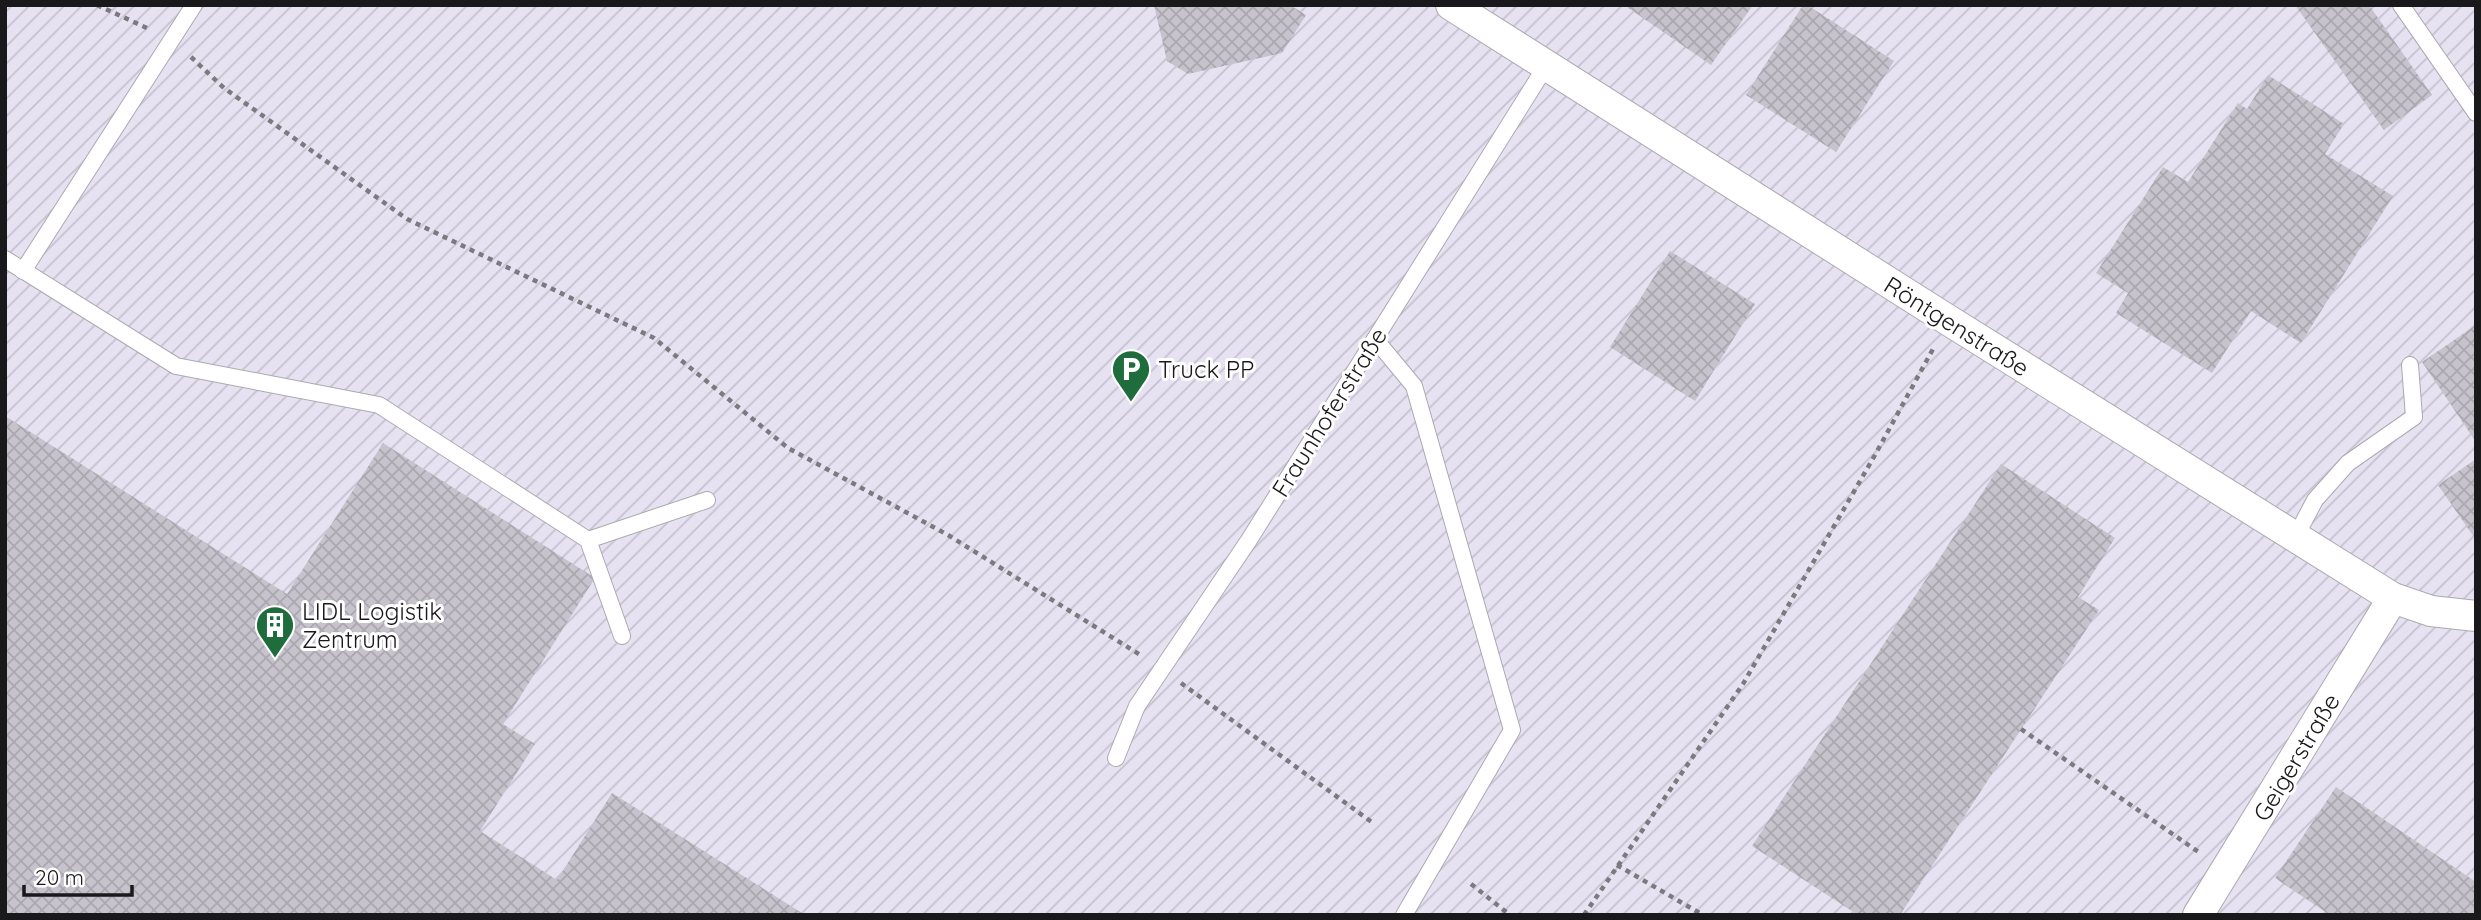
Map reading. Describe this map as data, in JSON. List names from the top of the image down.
{
  "streets": {
    "street": ["Röntgenstraße", "Geigerstraße"],
    "lane": ["Fraunhoferstraße"]
  },
  "crossings": [
    ["Röntgenstraße", "Fraunhoferstraße"],
    ["Röntgenstraße", "Geigerstraße"]
  ],
  "places": {
    "parking": ["Truck PP"],
    "building": ["LIDL Logistik Zentrum"]
  },
  "scale_bar": "20 m"
}
